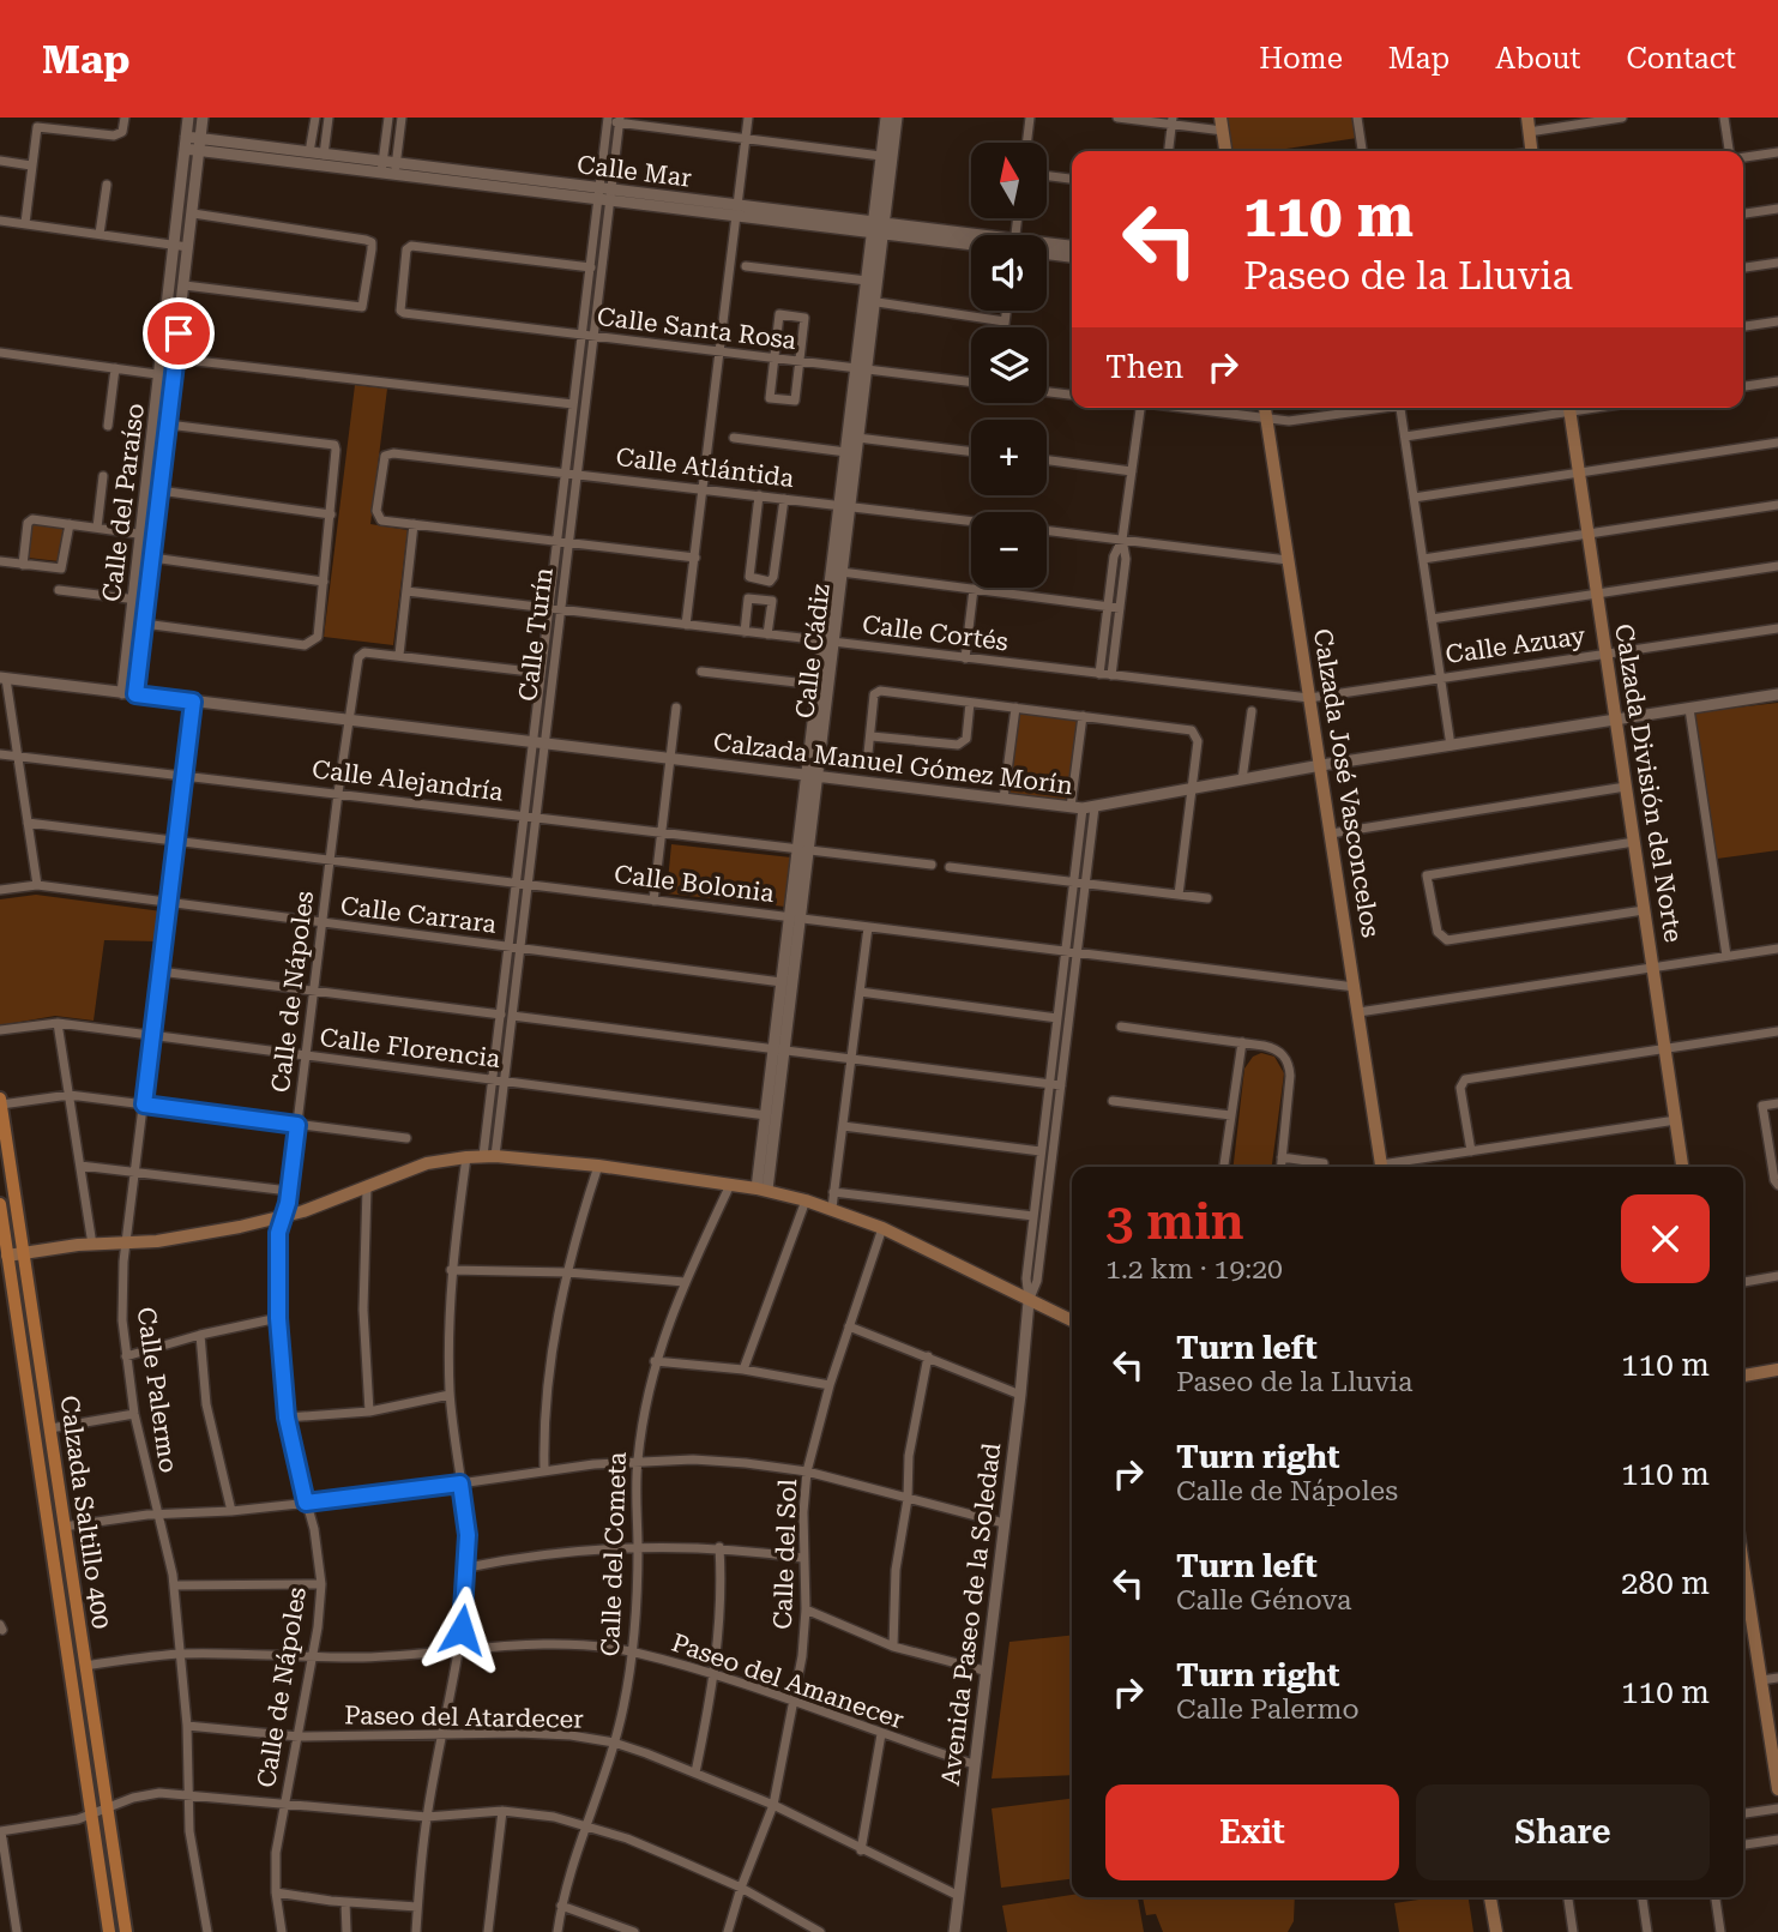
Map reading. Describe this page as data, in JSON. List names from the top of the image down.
{
  "streets": {
    "main road": ["Calzada José Vasconcelos", "Calzada División del Norte", "Calzada Saltillo 400"],
    "street": [
      "Calle Mar",
      "Calle Santa Rosa",
      "Calle Atlántida",
      "Calle del Paraíso",
      "Calle Cortés",
      "Calle Turín",
      "Calle Azuay",
      "Calle Cádiz",
      "Calzada Manuel Gómez Morín",
      "Calle Alejandría",
      "Calle Bolonia",
      "Calle Carrara",
      "Calle de Nápoles",
      "Calle Florencia",
      "Calle Palermo",
      "Calle del Cometa",
      "Calle del Sol",
      "Avenida Paseo de la Soledad",
      "Paseo del Amanecer",
      "Paseo del Atardecer"
    ]
  },
  "crossings": [
    ["Calle Mar", "Calle del Paraíso"],
    ["Calle Mar", "Calle Turín"],
    ["Calle Mar", "Calle Cádiz"],
    ["Calle Santa Rosa", "Calle Turín"],
    ["Calle Santa Rosa", "Calle Cádiz"],
    ["Calle Atlántida", "Calle Turín"],
    ["Calle Atlántida", "Calle Cádiz"],
    ["Calle del Paraíso", "Calzada Manuel Gómez Morín"],
    ["Calle Cortés", "Calle Turín"],
    ["Calle Cortés", "Calle Azuay"],
    ["Calle Cortés", "Calle Cádiz"],
    ["Calle Cortés", "Calzada José Vasconcelos"],
    ["Calle Turín", "Calzada Manuel Gómez Morín"],
    ["Calle Turín", "Calle Alejandría"],
    ["Calle Turín", "Calle Bolonia"],
    ["Calle Turín", "Calle Carrara"],
    ["Calle Turín", "Calle Florencia"],
    ["Calle Azuay", "Calzada José Vasconcelos"],
    ["Calle Azuay", "Calzada División del Norte"],
    ["Calle Cádiz", "Calzada Manuel Gómez Morín"],
    ["Calle Cádiz", "Calle Alejandría"],
    ["Calle Cádiz", "Calle Bolonia"],
    ["Calle Cádiz", "Calle Carrara"],
    ["Calle Cádiz", "Calle Florencia"],
    ["Calzada Manuel Gómez Morín", "Calzada José Vasconcelos"],
    ["Calzada Manuel Gómez Morín", "Calzada División del Norte"],
    ["Calzada Manuel Gómez Morín", "Calle de Nápoles"],
    ["Calzada Manuel Gómez Morín", "Calle Palermo"],
    ["Calzada Manuel Gómez Morín", "Avenida Paseo de la Soledad"],
    ["Calle Alejandría", "Calle de Nápoles"],
    ["Calle Alejandría", "Calle Palermo"],
    ["Calzada José Vasconcelos", "Calle Bolonia"],
    ["Calle Bolonia", "Calle de Nápoles"],
    ["Calle Bolonia", "Calle Palermo"],
    ["Calle Bolonia", "Avenida Paseo de la Soledad"],
    ["Calle Carrara", "Calle de Nápoles"],
    ["Calle Carrara", "Calle Palermo"],
    ["Calle de Nápoles", "Calle Florencia"],
    ["Calle de Nápoles", "Paseo del Amanecer"],
    ["Calle de Nápoles", "Paseo del Atardecer"],
    ["Calle Florencia", "Calle Palermo"],
    ["Calle Palermo", "Paseo del Amanecer"],
    ["Calle Palermo", "Paseo del Atardecer"],
    ["Calzada Saltillo 400", "Paseo del Amanecer"],
    ["Calle del Cometa", "Paseo del Amanecer"],
    ["Calle del Cometa", "Paseo del Atardecer"],
    ["Calle del Sol", "Paseo del Amanecer"],
    ["Calle del Sol", "Paseo del Atardecer"],
    ["Avenida Paseo de la Soledad", "Paseo del Amanecer"],
    ["Avenida Paseo de la Soledad", "Paseo del Atardecer"]
  ],
  "north": "top",
  "page": {
    "header": "Map",
    "nav": [
      "Home",
      "Map",
      "About",
      "Contact"
    ],
    "map_buttons": ["+", "−"],
    "turn": ["110 m", "Paseo de la Lluvia"],
    "then": "Then",
    "heading": ["3 min", "1.2 km · 19:20"],
    "list": [
      {
        "name": "Turn left",
        "note": "Paseo de la Lluvia",
        "value": "110 m"
      },
      {
        "name": "Turn right",
        "note": "Calle de Nápoles",
        "value": "110 m"
      },
      {
        "name": "Turn left",
        "note": "Calle Génova",
        "value": "280 m"
      },
      {
        "name": "Turn right",
        "note": "Calle Palermo",
        "value": "110 m"
      }
    ],
    "buttons": ["Exit", "Share"]
  }
}
